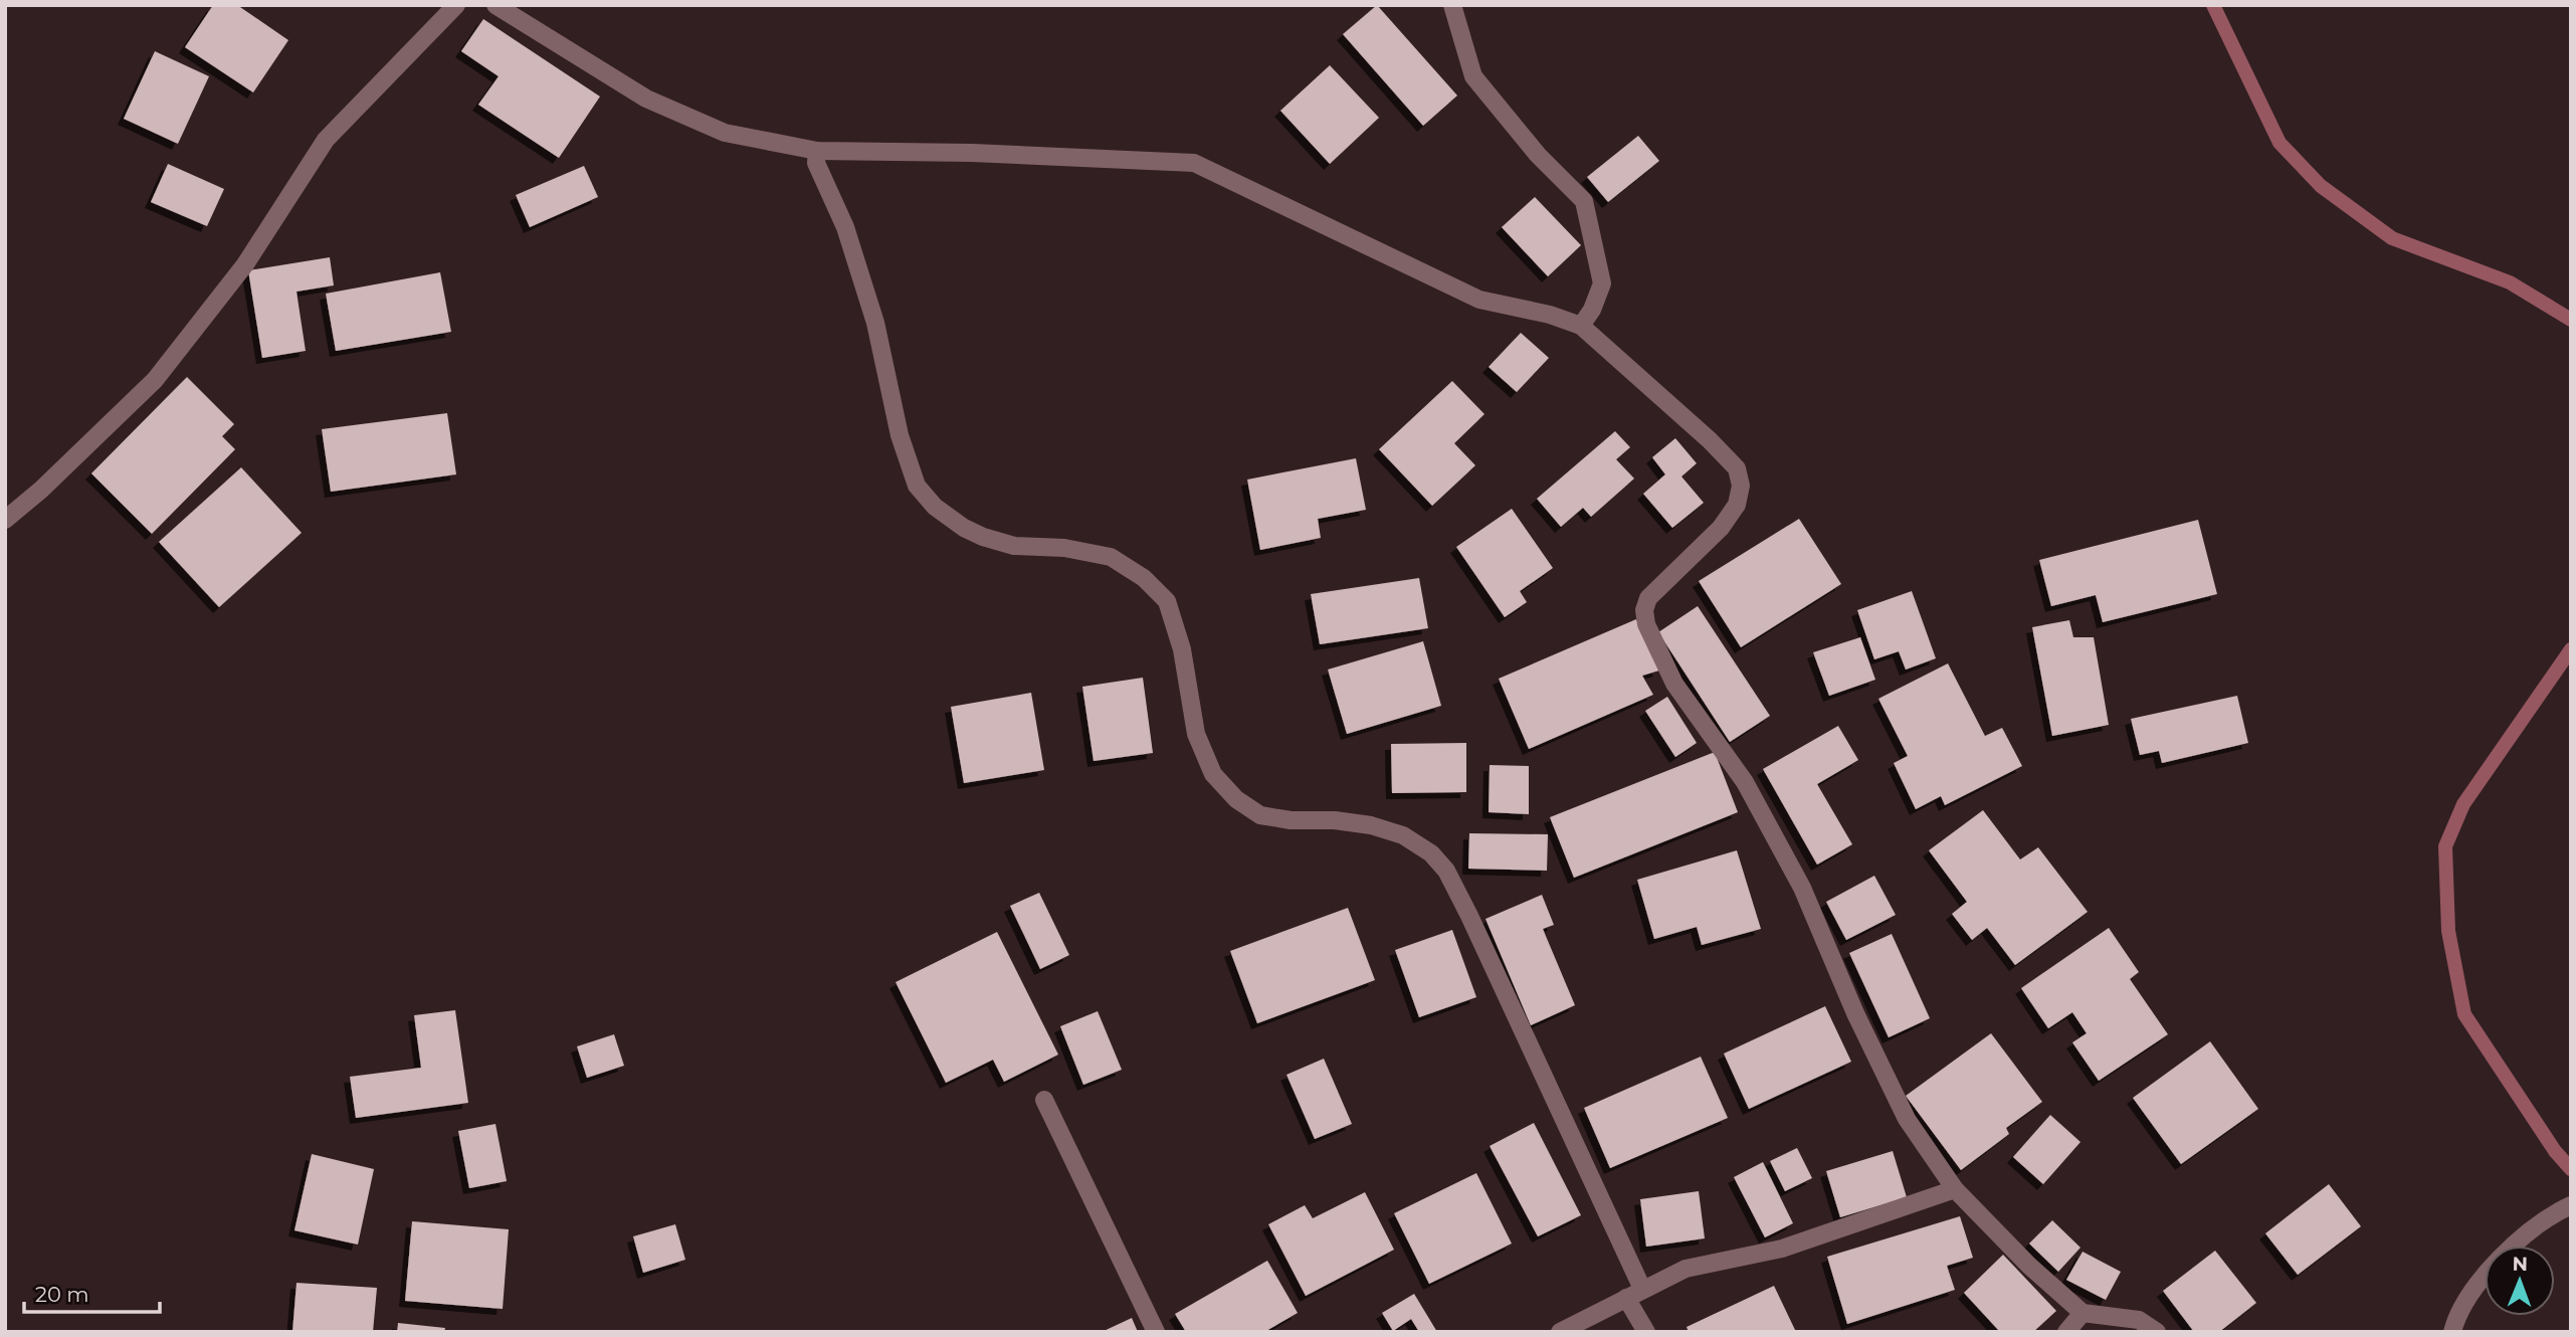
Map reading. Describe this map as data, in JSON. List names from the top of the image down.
{
  "scale_bar": "20 m",
  "north": "top"
}
